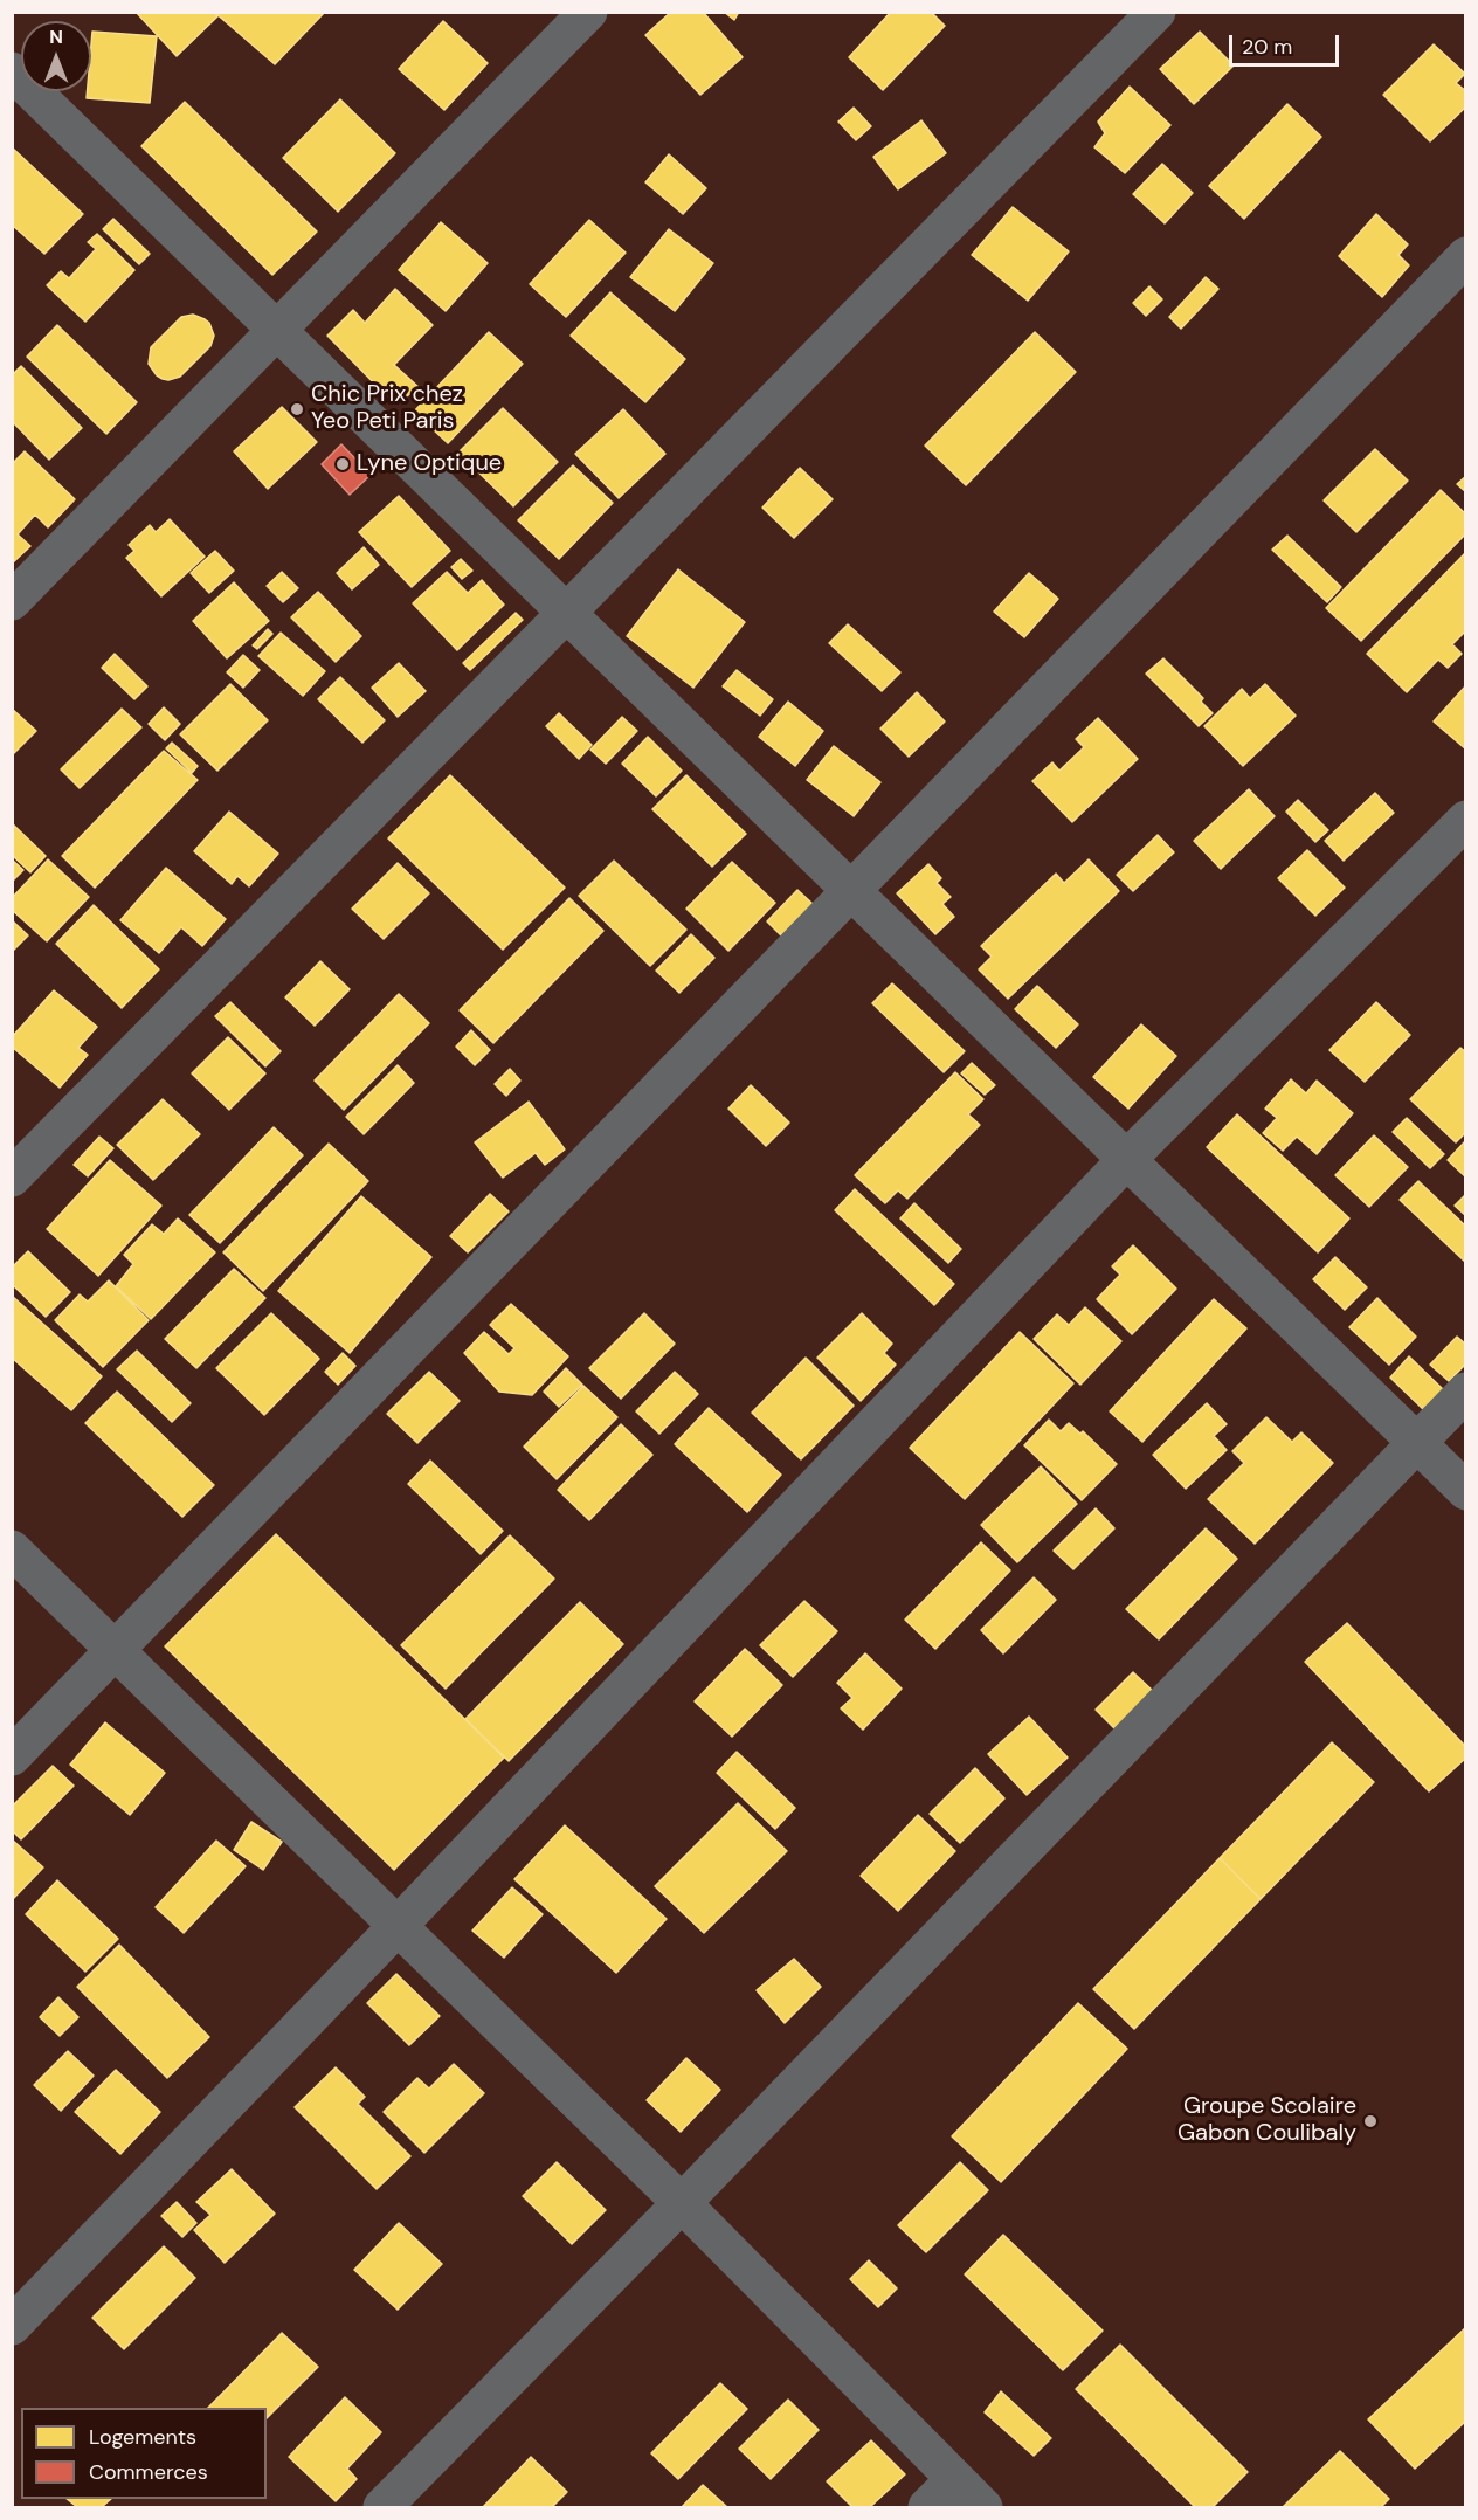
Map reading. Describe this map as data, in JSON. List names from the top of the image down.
{
  "places": ["Chic Prix chez Yeo Peti Paris", "Lyne Optique", "Groupe Scolaire Gabon Coulibaly"],
  "legend": ["Logements", "Commerces"],
  "scale_bar": "20 m",
  "north": "top"
}
